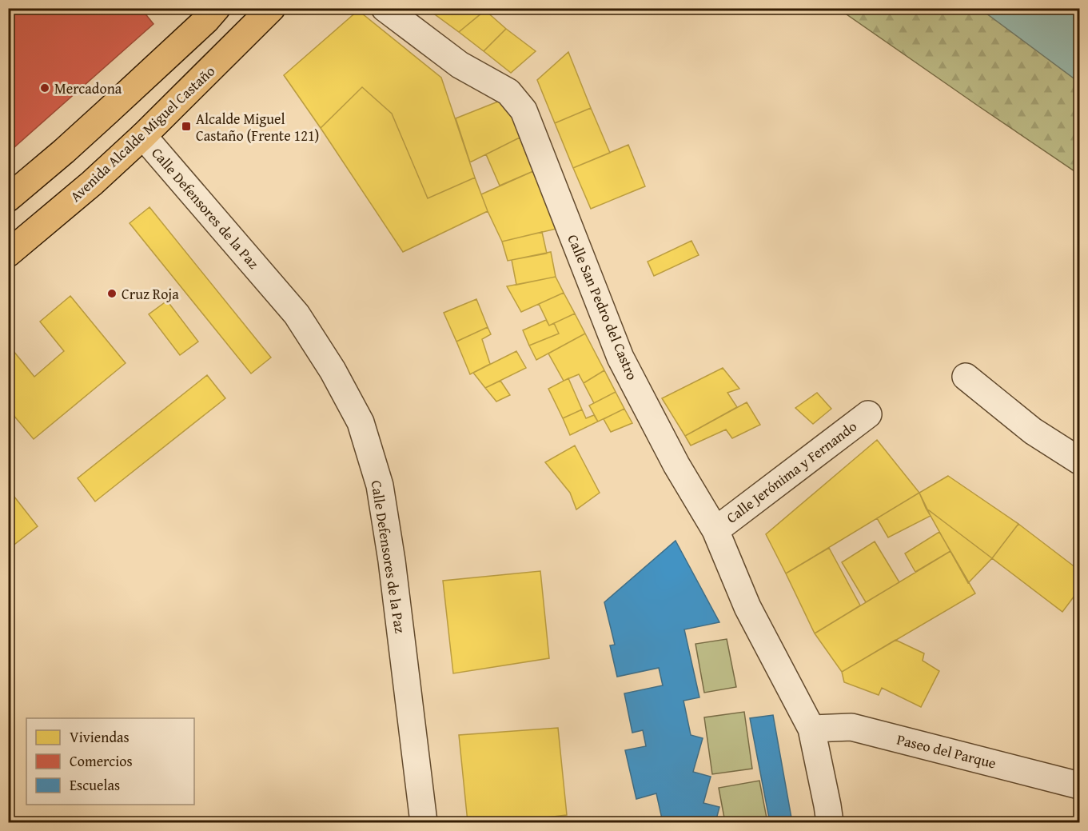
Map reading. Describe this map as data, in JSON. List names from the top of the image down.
{
  "streets": {
    "main road": ["Avenida Alcalde Miguel Castaño"],
    "street": [
      "Calle Defensores de la Paz",
      "Calle San Pedro del Castro",
      "Calle Jerónima y Fernando",
      "Paseo del Parque"
    ]
  },
  "crossings": [
    ["Avenida Alcalde Miguel Castaño", "Calle Defensores de la Paz"],
    ["Calle San Pedro del Castro", "Calle Jerónima y Fernando"],
    ["Calle San Pedro del Castro", "Paseo del Parque"]
  ],
  "places": {
    "other": ["Mercadona", "Cruz Roja"],
    "transit": ["Alcalde Miguel Castaño (Frente 121)"]
  },
  "legend": ["Viviendas", "Comercios", "Escuelas"]
}
